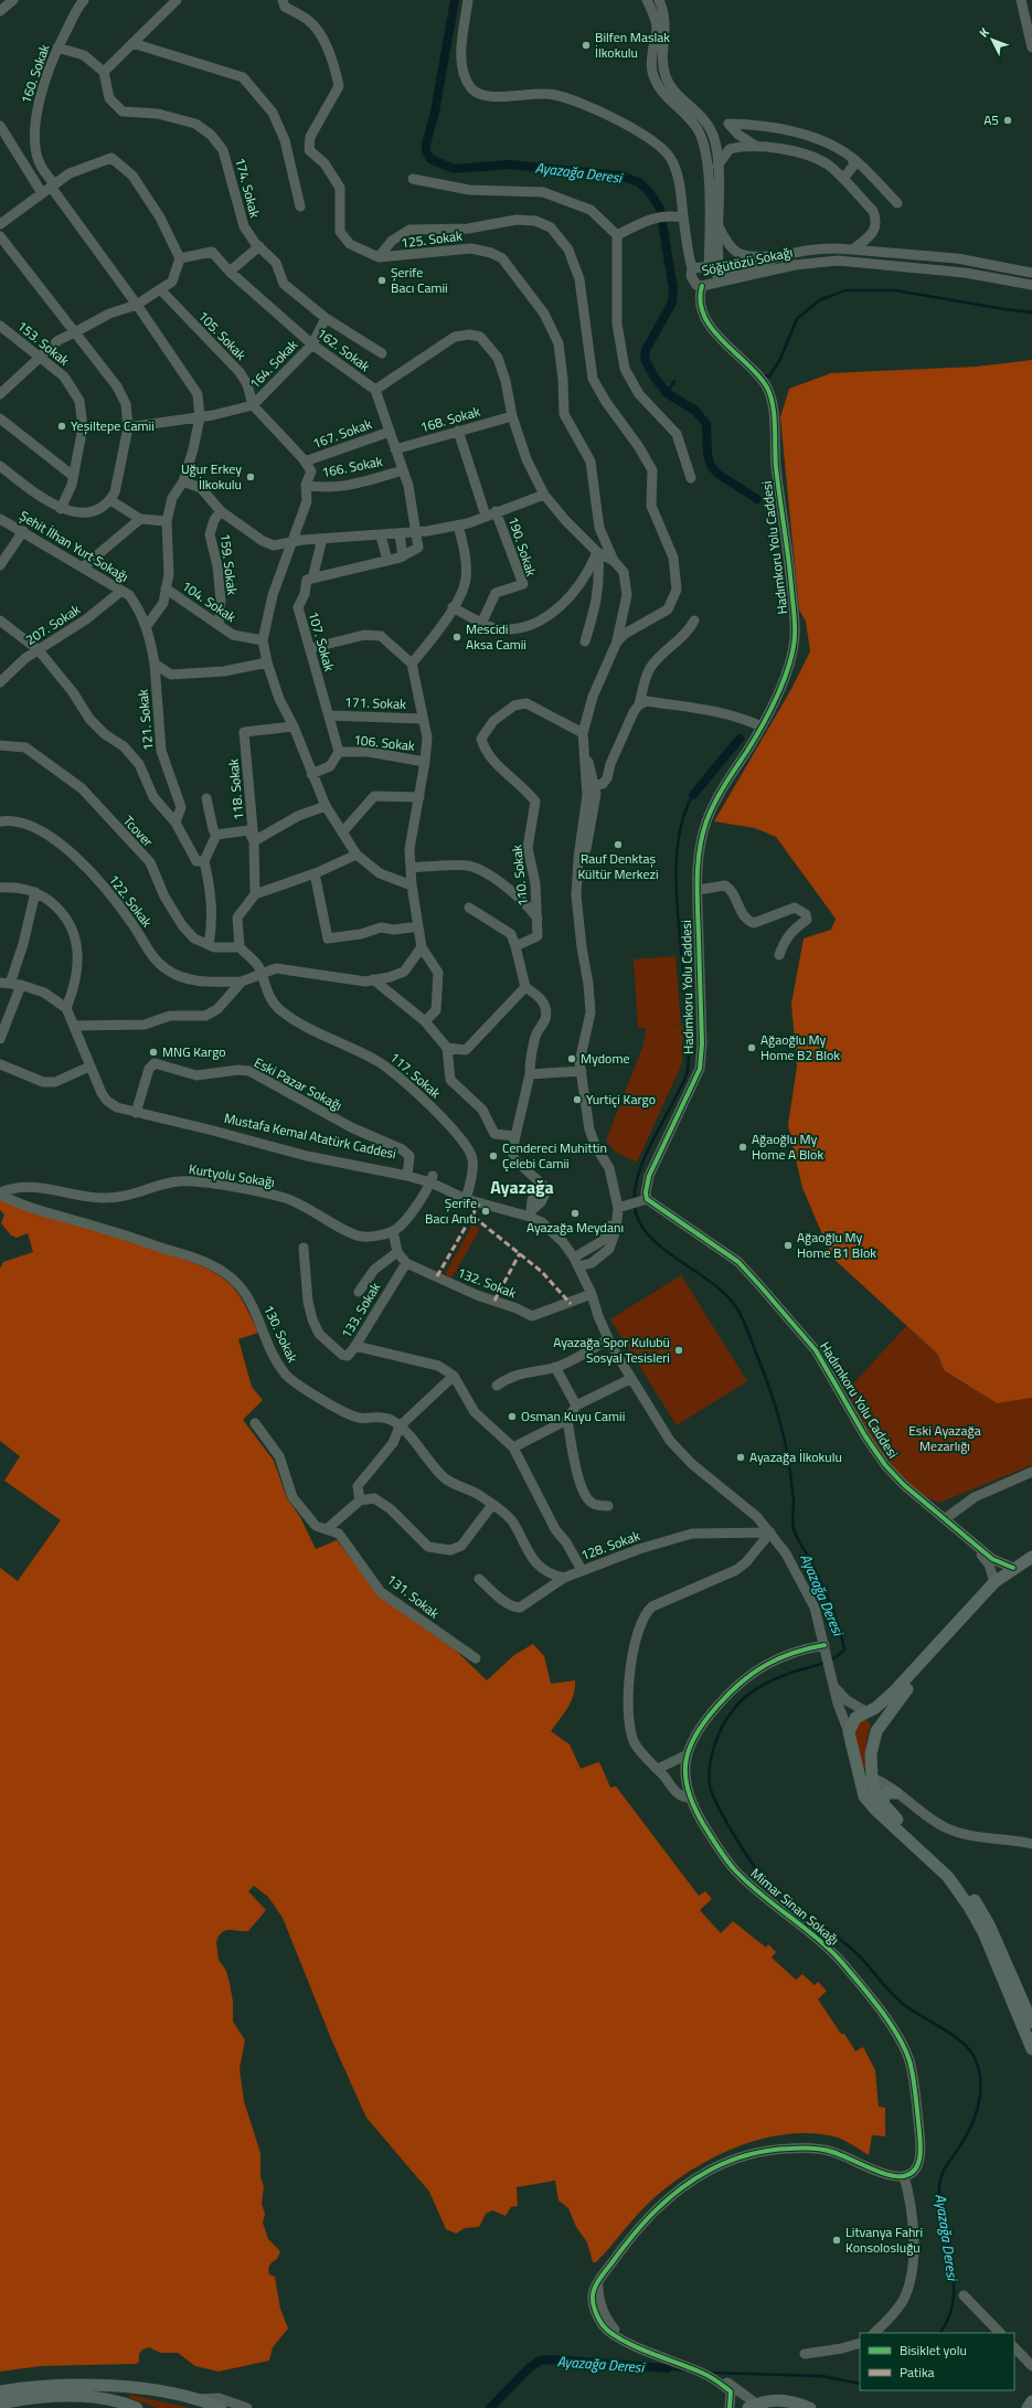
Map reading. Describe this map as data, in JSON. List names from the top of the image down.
{
  "streets": {
    "street": [
      "160. Sokak",
      "174. Sokak",
      "125. Sokak",
      "Söğütözü Sokağı",
      "105. Sokak",
      "153. Sokak",
      "162. Sokak",
      "164. Sokak",
      "168. Sokak",
      "167. Sokak",
      "166. Sokak",
      "Şehit İlhan Yurt Sokağı",
      "190. Sokak",
      "Hadımkoru Yolu Caddesi",
      "159. Sokak",
      "104. Sokak",
      "207. Sokak",
      "107. Sokak",
      "171. Sokak",
      "121. Sokak",
      "106. Sokak",
      "118. Sokak",
      "Tcover",
      "110. Sokak",
      "122. Sokak",
      "117. Sokak",
      "Eski Pazar Sokağı",
      "Mustafa Kemal Atatürk Caddesi",
      "Kurtyolu Sokağı",
      "132. Sokak",
      "133. Sokak",
      "130. Sokak",
      "128. Sokak",
      "131. Sokak",
      "Mimar Sinan Sokağı"
    ]
  },
  "crossings": [
    ["160. Sokak", "Şehit İlhan Yurt Sokağı"],
    ["160. Sokak", "104. Sokak"],
    ["174. Sokak", "164. Sokak"],
    ["125. Sokak", "110. Sokak"],
    ["Söğütözü Sokağı", "Hadımkoru Yolu Caddesi"],
    ["105. Sokak", "164. Sokak"],
    ["162. Sokak", "164. Sokak"],
    ["162. Sokak", "168. Sokak"],
    ["162. Sokak", "167. Sokak"],
    ["162. Sokak", "166. Sokak"],
    ["Şehit İlhan Yurt Sokağı", "207. Sokak"],
    ["Şehit İlhan Yurt Sokağı", "121. Sokak"],
    ["159. Sokak", "104. Sokak"],
    ["107. Sokak", "171. Sokak"],
    ["107. Sokak", "106. Sokak"],
    ["Tcover", "117. Sokak"],
    ["117. Sokak", "Mustafa Kemal Atatürk Caddesi"],
    ["Eski Pazar Sokağı", "Mustafa Kemal Atatürk Caddesi"],
    ["Mustafa Kemal Atatürk Caddesi", "132. Sokak"],
    ["Mustafa Kemal Atatürk Caddesi", "128. Sokak"],
    ["Kurtyolu Sokağı", "132. Sokak"],
    ["Kurtyolu Sokağı", "130. Sokak"],
    ["132. Sokak", "133. Sokak"],
    ["130. Sokak", "128. Sokak"]
  ],
  "districts": ["Ayazağa"],
  "water": ["Ayazağa Deresi"],
  "parks": ["Eski Ayazağa Mezarlığı"],
  "places": [
    "Bilfen Maslak İlkokulu",
    "A5",
    "Şerife Bacı Camii",
    "Yeşiltepe Camii",
    "Uğur Erkey İlkokulu",
    "Mescidi Aksa Camii",
    "Rauf Denktaş Kültür Merkezi",
    "Ağaoğlu My Home B2 Blok",
    "MNG Kargo",
    "Mydome",
    "Yurtiçi Kargo",
    "Ağaoğlu My Home A Blok",
    "Cendereci Muhittin Çelebi Camii",
    "Şerife Bacı Anıtı",
    "Ayazağa Meydanı",
    "Ağaoğlu My Home B1 Blok",
    "Ayazağa Spor Kulubü Sosyal Tesisleri",
    "Osman Kuyu Camii",
    "Ayazağa İlkokulu",
    "Litvanya Fahri Konsolosluğu"
  ],
  "legend": ["Bisiklet yolu", "Patika"],
  "north": "top left"
}
